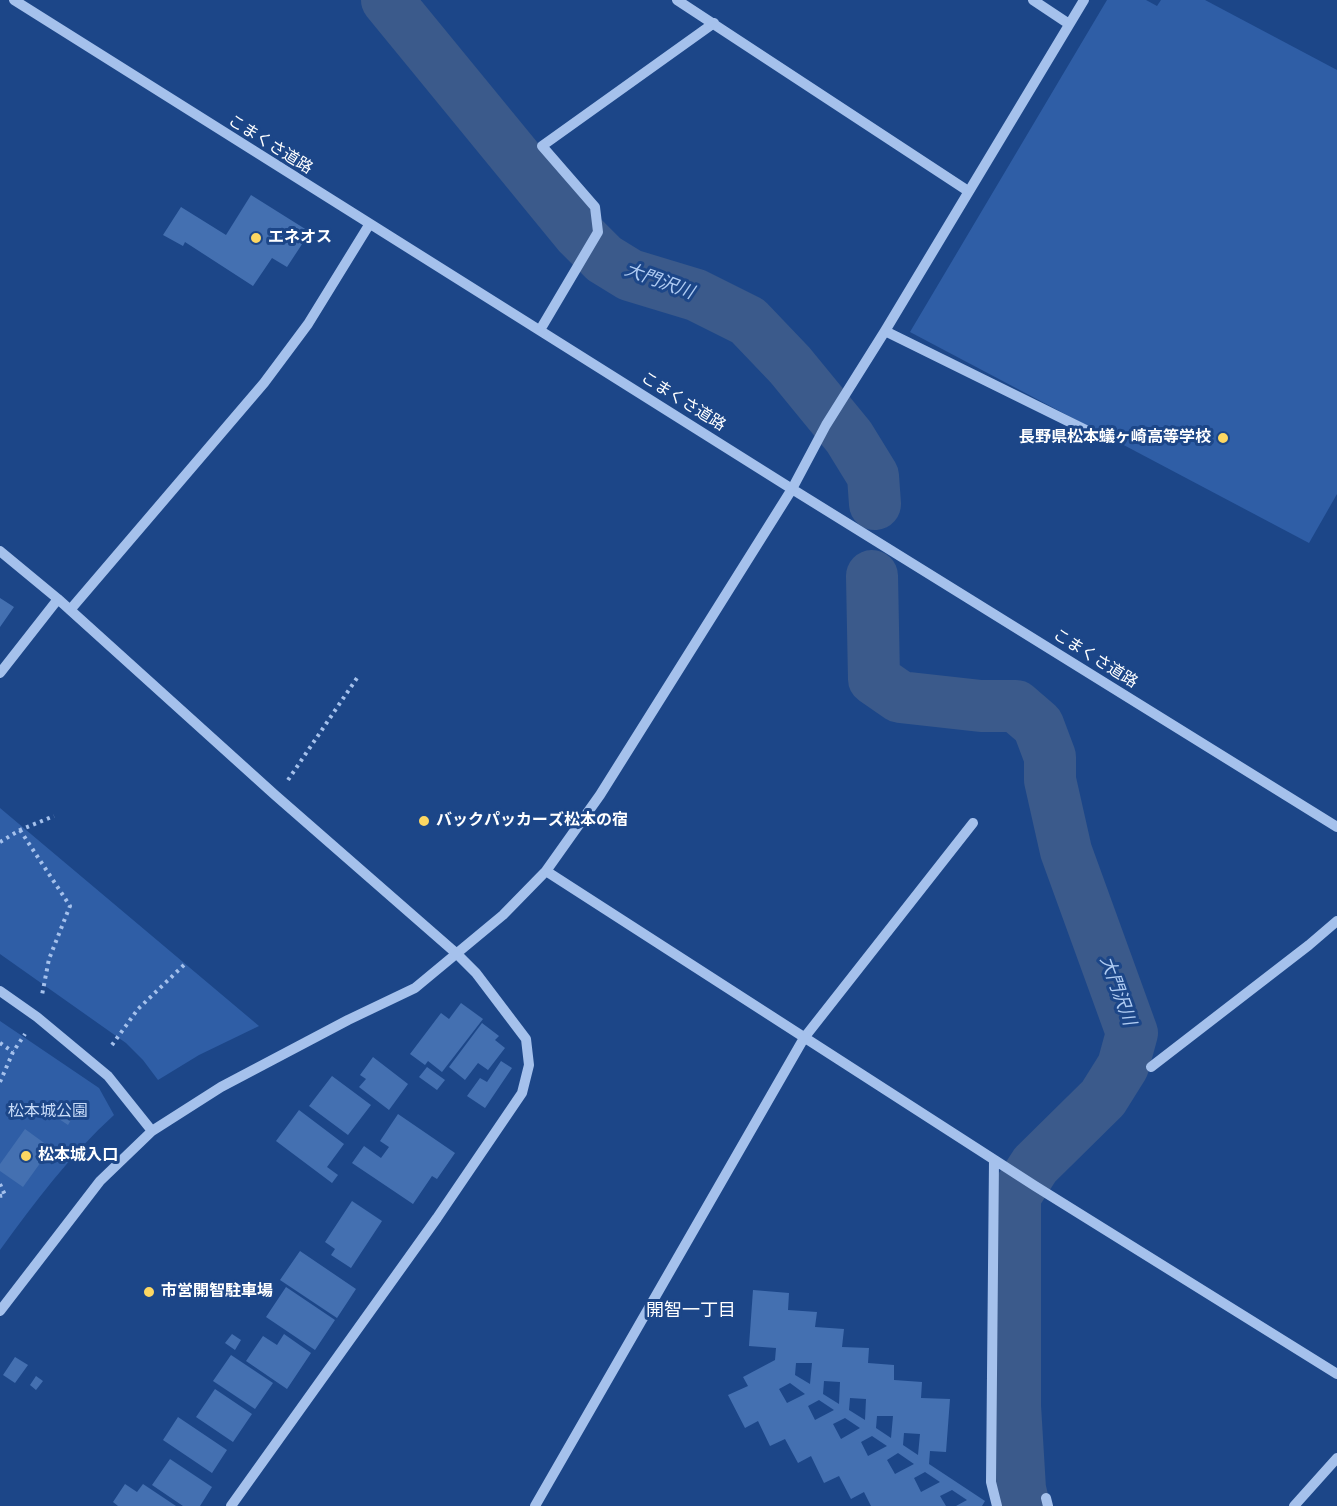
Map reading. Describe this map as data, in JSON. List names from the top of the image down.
{
  "streets": {
    "street": ["こまくさ道路"]
  },
  "districts": ["開智一丁目"],
  "water": ["大門沢川"],
  "parks": ["松本城公園"],
  "places": [
    "エネオス",
    "長野県松本蟻ヶ崎高等学校",
    "バックパッカーズ松本の宿",
    "松本城入口",
    "市営開智駐車場"
  ]
}
